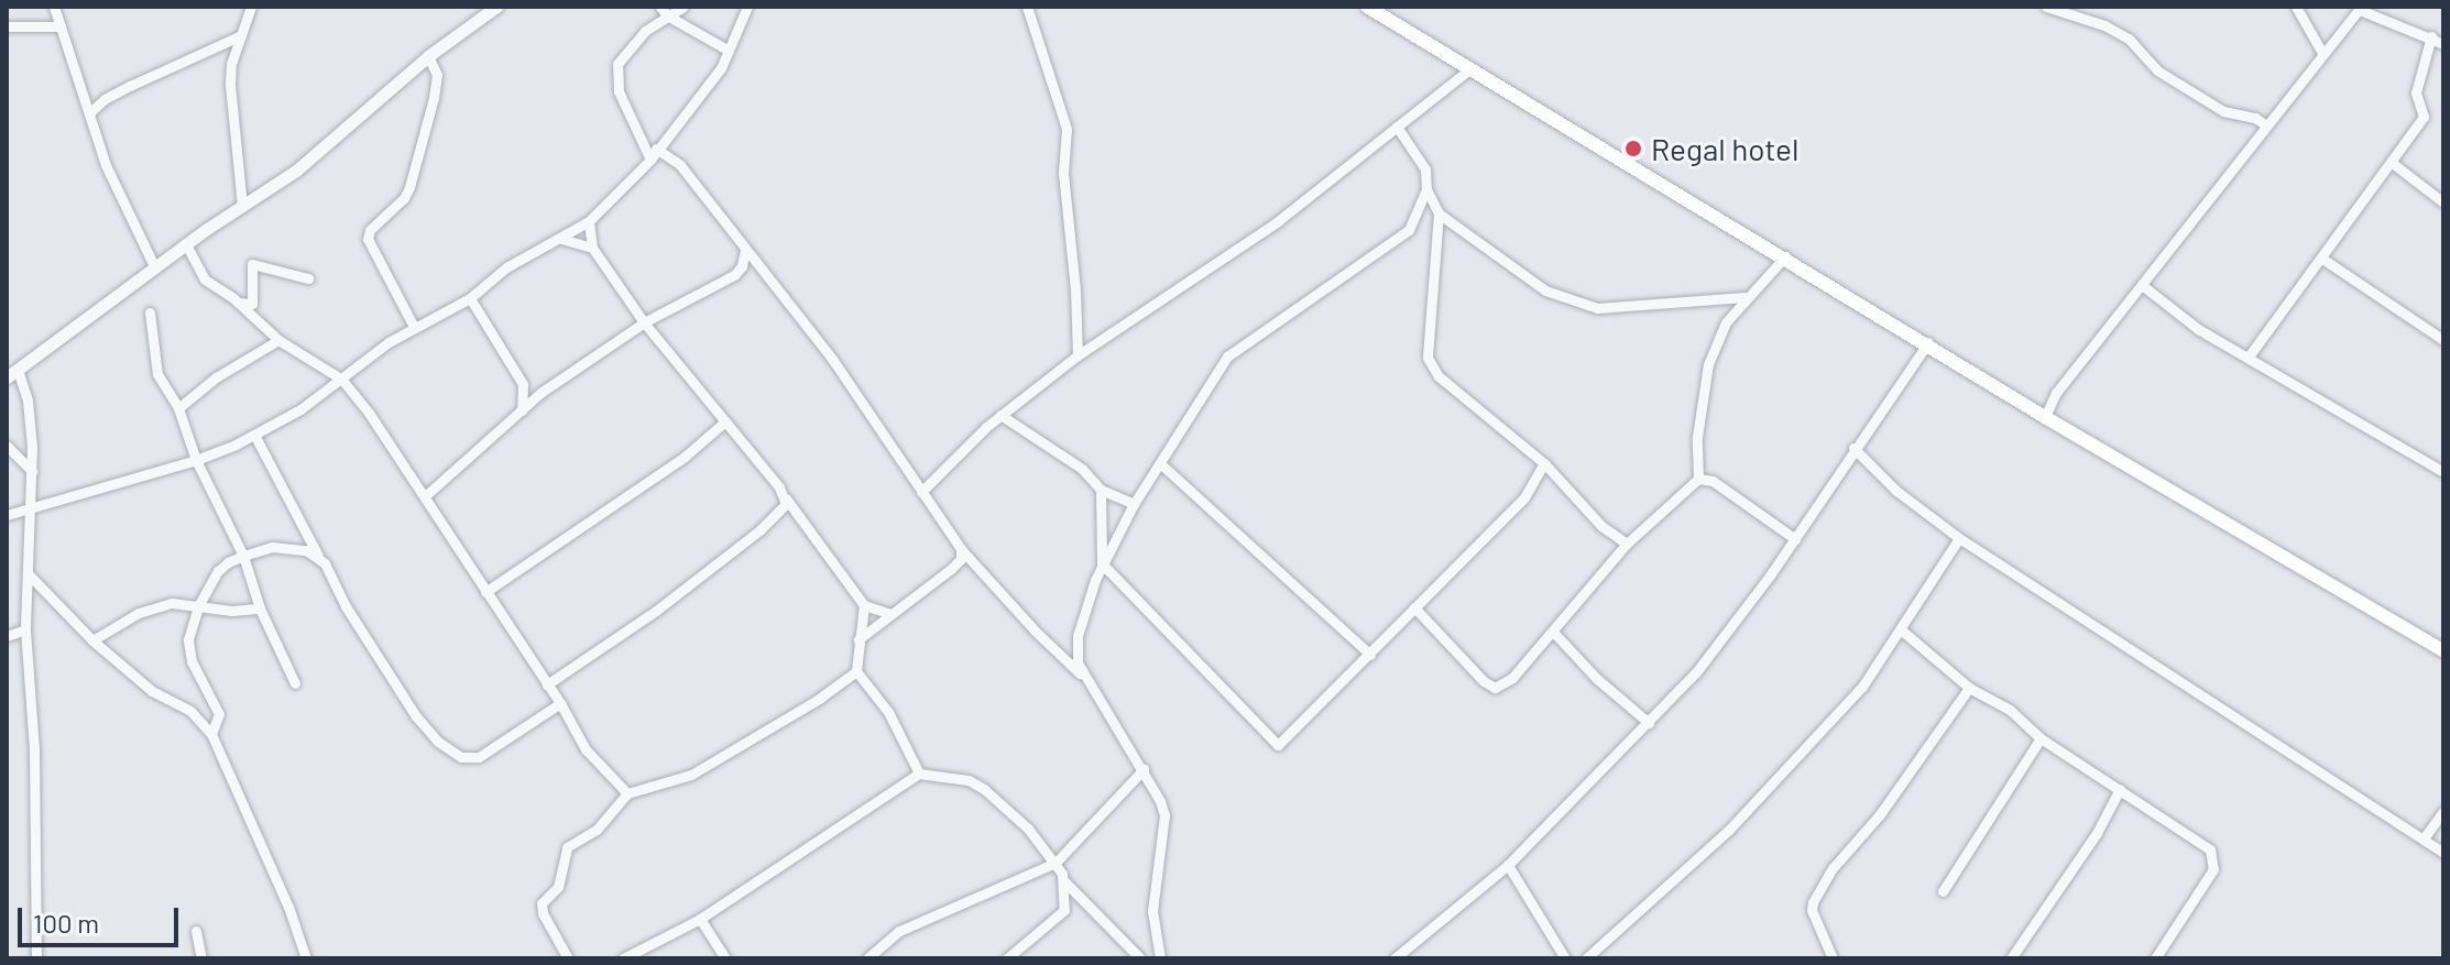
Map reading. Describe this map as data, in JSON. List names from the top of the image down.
{
  "places": ["Regal hotel"],
  "scale_bar": "100 m"
}
